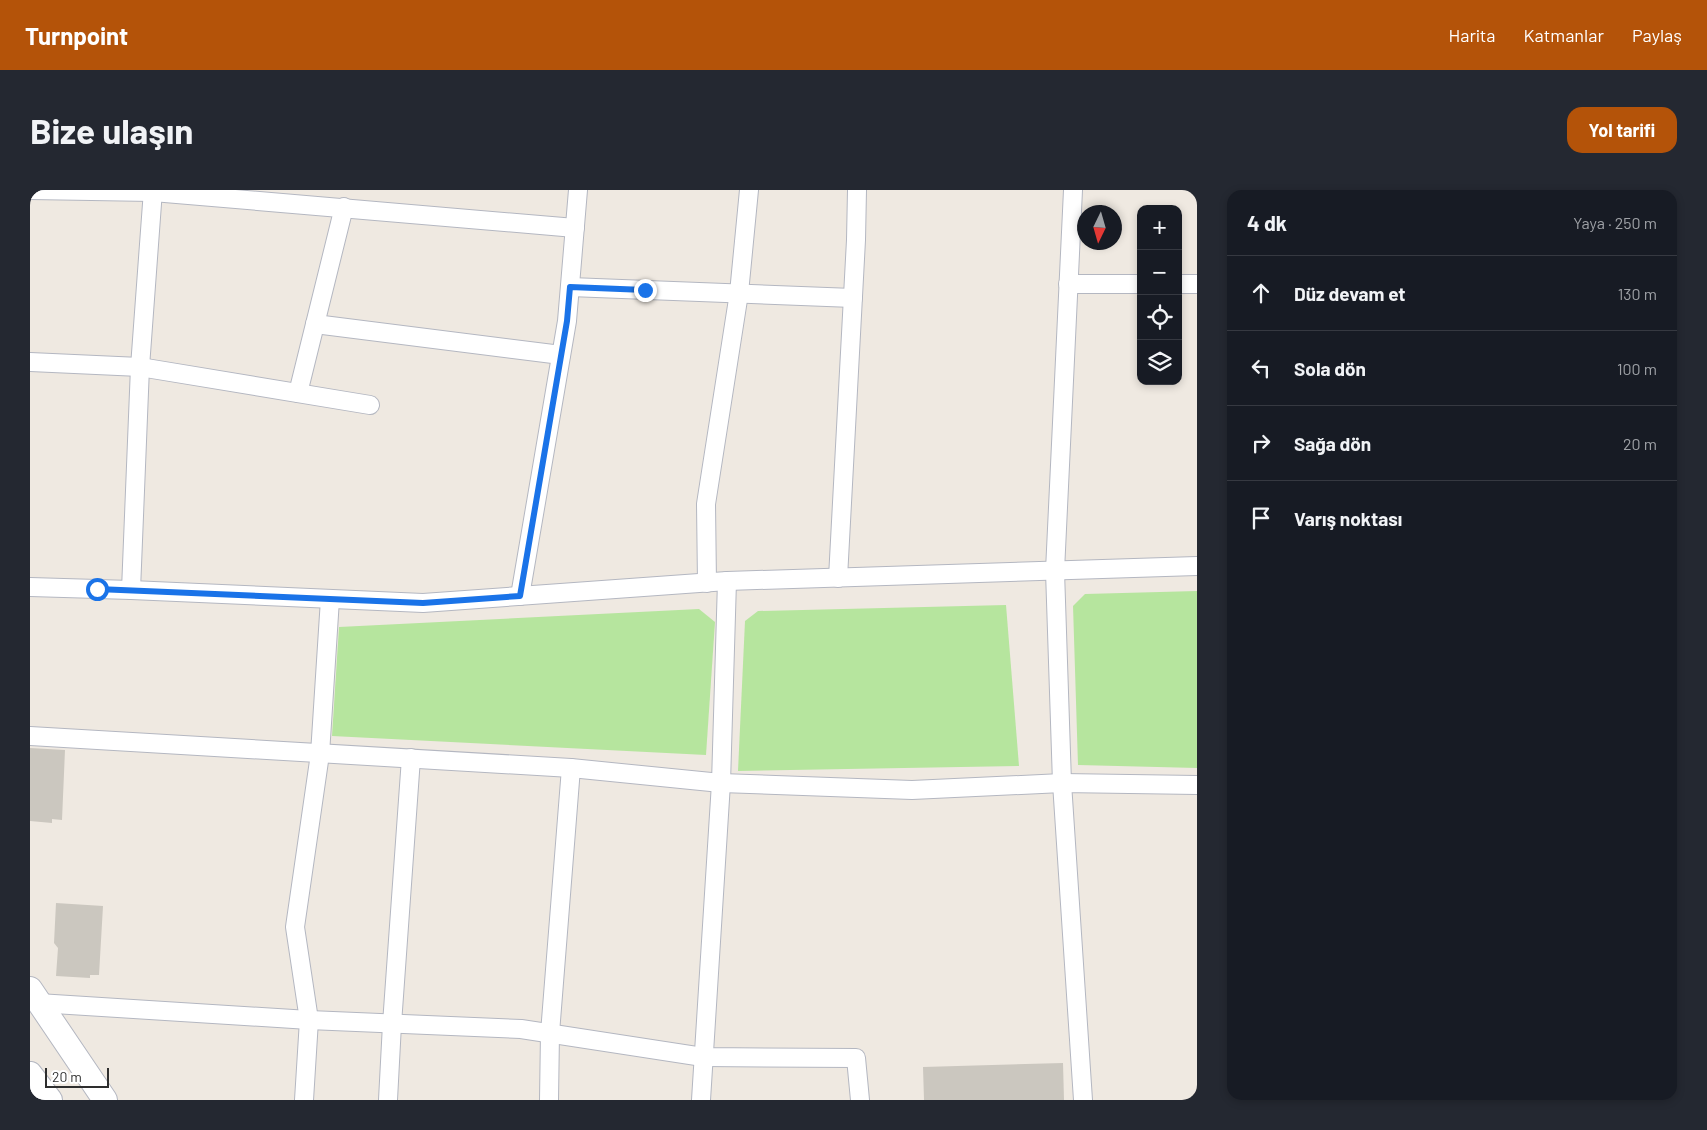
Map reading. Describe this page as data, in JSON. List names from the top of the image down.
{
  "scale_bar": "20 m",
  "north": "bottom",
  "page": {
    "header": "Turnpoint",
    "nav": ["Harita", "Katmanlar", "Paylaş"],
    "buttons": "Yol tarifi",
    "title": "Bize ulaşın",
    "heading": ["4 dk", "Yaya · 250 m"],
    "map_buttons": ["+", "−"],
    "list": [
      ["Düz devam et", "130 m"],
      ["Sola dön", "100 m"],
      ["Sağa dön", "20 m"],
      "Varış noktası"
    ],
    "scale": "20 m"
  }
}
